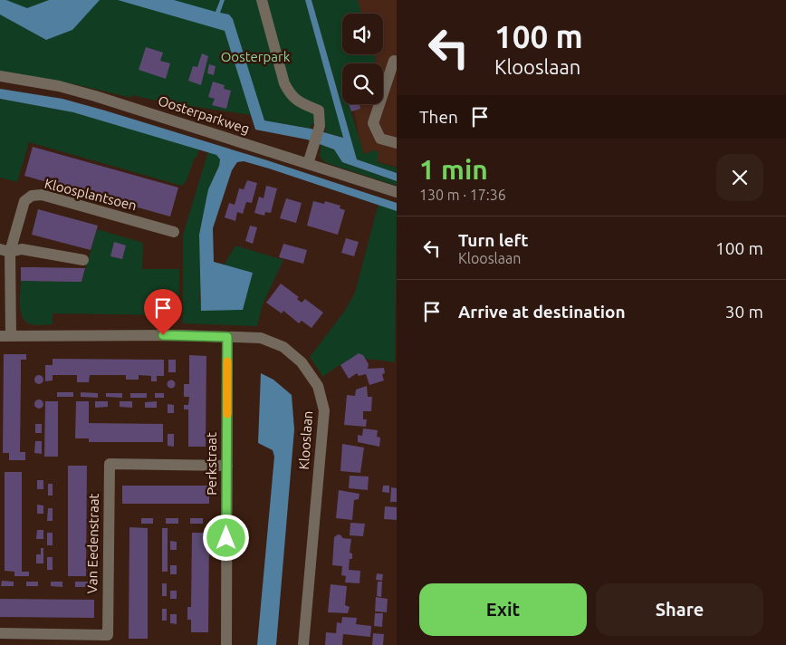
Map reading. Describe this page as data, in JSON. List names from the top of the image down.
{
  "streets": {
    "street": [
      "Oosterparkweg",
      "Kloosplantsoen",
      "Klooslaan",
      "Perkstraat",
      "Van Eedenstraat"
    ]
  },
  "crossings": [
    ["Kloosplantsoen", "Klooslaan"],
    ["Klooslaan", "Perkstraat"],
    ["Perkstraat", "Van Eedenstraat"]
  ],
  "parks": ["Oosterpark"],
  "page": {
    "turn": ["100 m", "Klooslaan"],
    "then": "Then",
    "heading": ["1 min", "130 m · 17:36"],
    "list": [
      {
        "name": "Turn left",
        "note": "Klooslaan",
        "value": "100 m"
      },
      {
        "name": "Arrive at destination",
        "value": "30 m"
      }
    ],
    "buttons": ["Exit", "Share"]
  }
}
